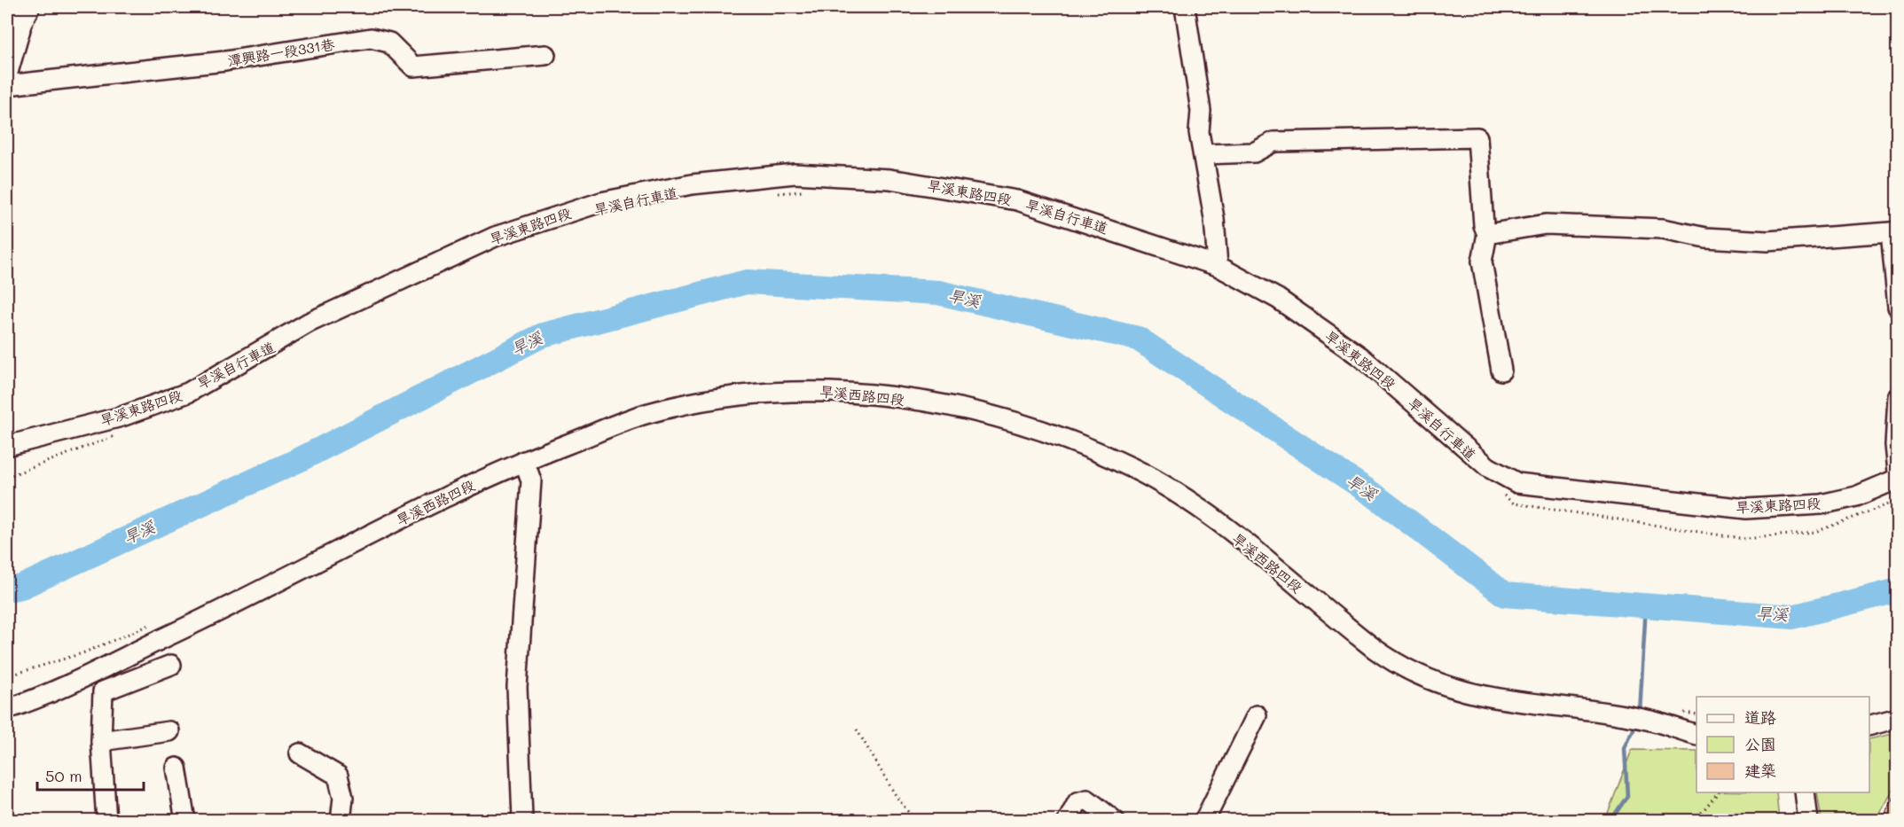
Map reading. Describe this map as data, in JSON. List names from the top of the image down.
{
  "streets": {
    "street": ["潭興路一段331巷", "旱溪東路四段", "旱溪西路四段"]
  },
  "water": ["旱溪"],
  "legend": ["道路", "公園", "建築"],
  "scale_bar": "50 m"
}
